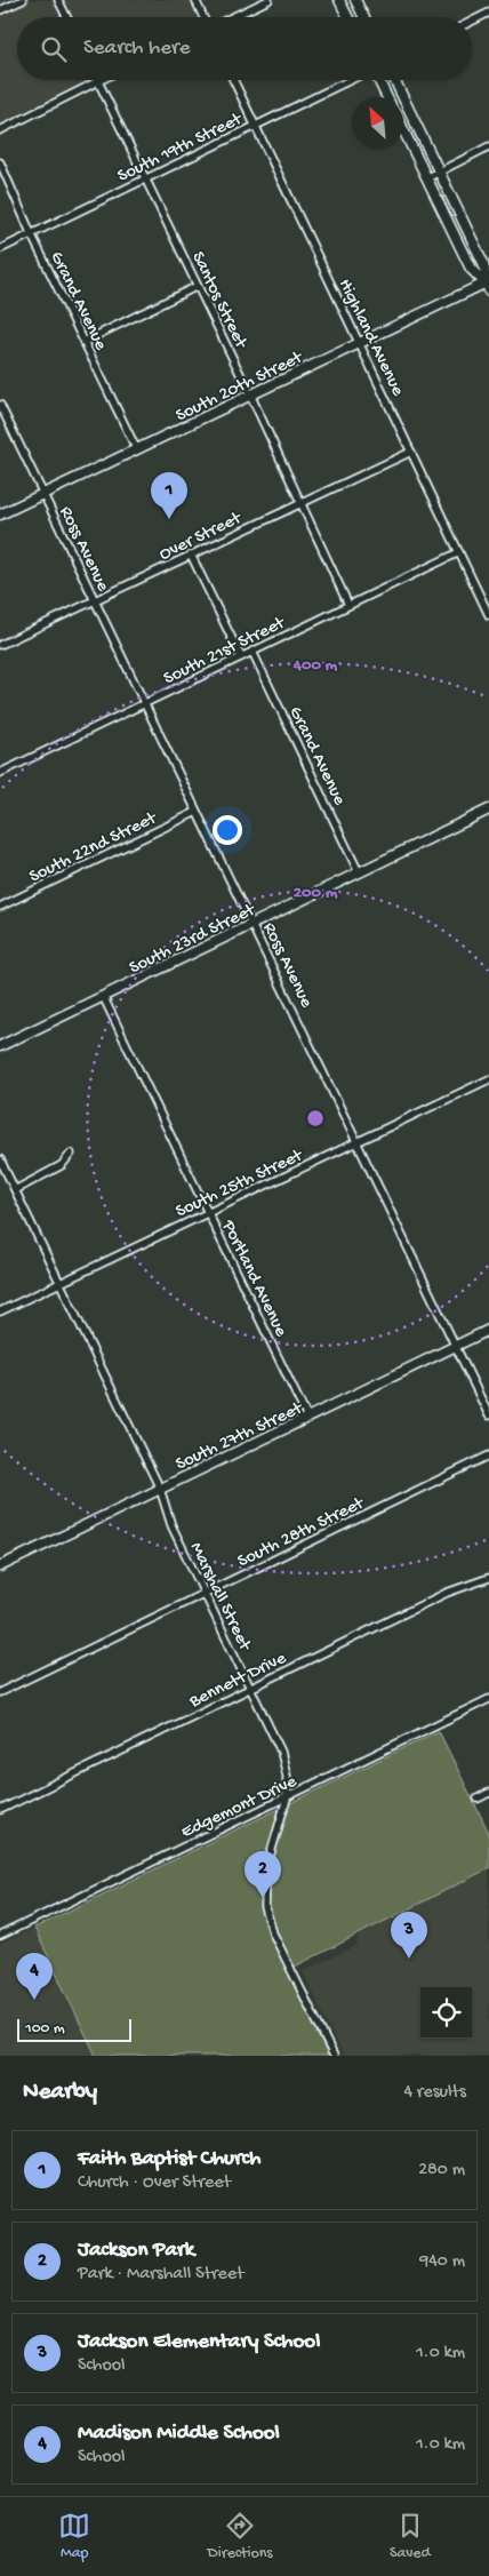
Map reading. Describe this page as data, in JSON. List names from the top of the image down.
{
  "streets": {
    "street": [
      "South 19th Street",
      "Santos Street",
      "Grand Avenue",
      "Highland Avenue",
      "South 20th Street",
      "Over Street",
      "Ross Avenue",
      "South 21st Street",
      "South 22nd Street",
      "South 23rd Street",
      "South 25th Street",
      "Portland Avenue",
      "South 27th Street",
      "South 28th Street",
      "Marshall Street",
      "Bennett Drive",
      "Edgemont Drive"
    ]
  },
  "crossings": [
    ["South 19th Street", "Santos Street"],
    ["South 19th Street", "Grand Avenue"],
    ["South 19th Street", "Highland Avenue"],
    ["Santos Street", "South 20th Street"],
    ["Santos Street", "Over Street"],
    ["Santos Street", "South 21st Street"],
    ["Grand Avenue", "South 20th Street"],
    ["Grand Avenue", "South 21st Street"],
    ["Grand Avenue", "South 23rd Street"],
    ["Highland Avenue", "South 20th Street"],
    ["Highland Avenue", "Over Street"],
    ["Highland Avenue", "South 21st Street"],
    ["South 20th Street", "Ross Avenue"],
    ["Over Street", "Ross Avenue"],
    ["Ross Avenue", "South 21st Street"],
    ["Ross Avenue", "South 22nd Street"],
    ["Ross Avenue", "South 23rd Street"],
    ["Ross Avenue", "South 25th Street"],
    ["Ross Avenue", "South 27th Street"],
    ["South 23rd Street", "Portland Avenue"],
    ["South 25th Street", "Portland Avenue"],
    ["South 25th Street", "Marshall Street"],
    ["Portland Avenue", "South 27th Street"],
    ["South 27th Street", "Marshall Street"],
    ["South 28th Street", "Marshall Street"],
    ["Marshall Street", "Bennett Drive"],
    ["Marshall Street", "Edgemont Drive"]
  ],
  "scale_bar": "100 m",
  "north": "top left",
  "page": {
    "search": "Search here",
    "pins": [
      "1",
      "2",
      "3",
      "4"
    ],
    "scale": "100 m",
    "heading": ["Nearby", "4 results"],
    "list": [
      {
        "mark": "1",
        "name": "Faith Baptist Church",
        "note": "Church · Over Street",
        "value": "280 m"
      },
      {
        "mark": "2",
        "name": "Jackson Park",
        "note": "Park · Marshall Street",
        "value": "940 m"
      },
      {
        "mark": "3",
        "name": "Jackson Elementary School",
        "note": "School",
        "value": "1.0 km"
      },
      {
        "mark": "4",
        "name": "Madison Middle School",
        "note": "School",
        "value": "1.0 km"
      }
    ],
    "nav": ["Map", "Directions", "Saved"]
  },
  "rings": ["400 m", "200 m"]
}
